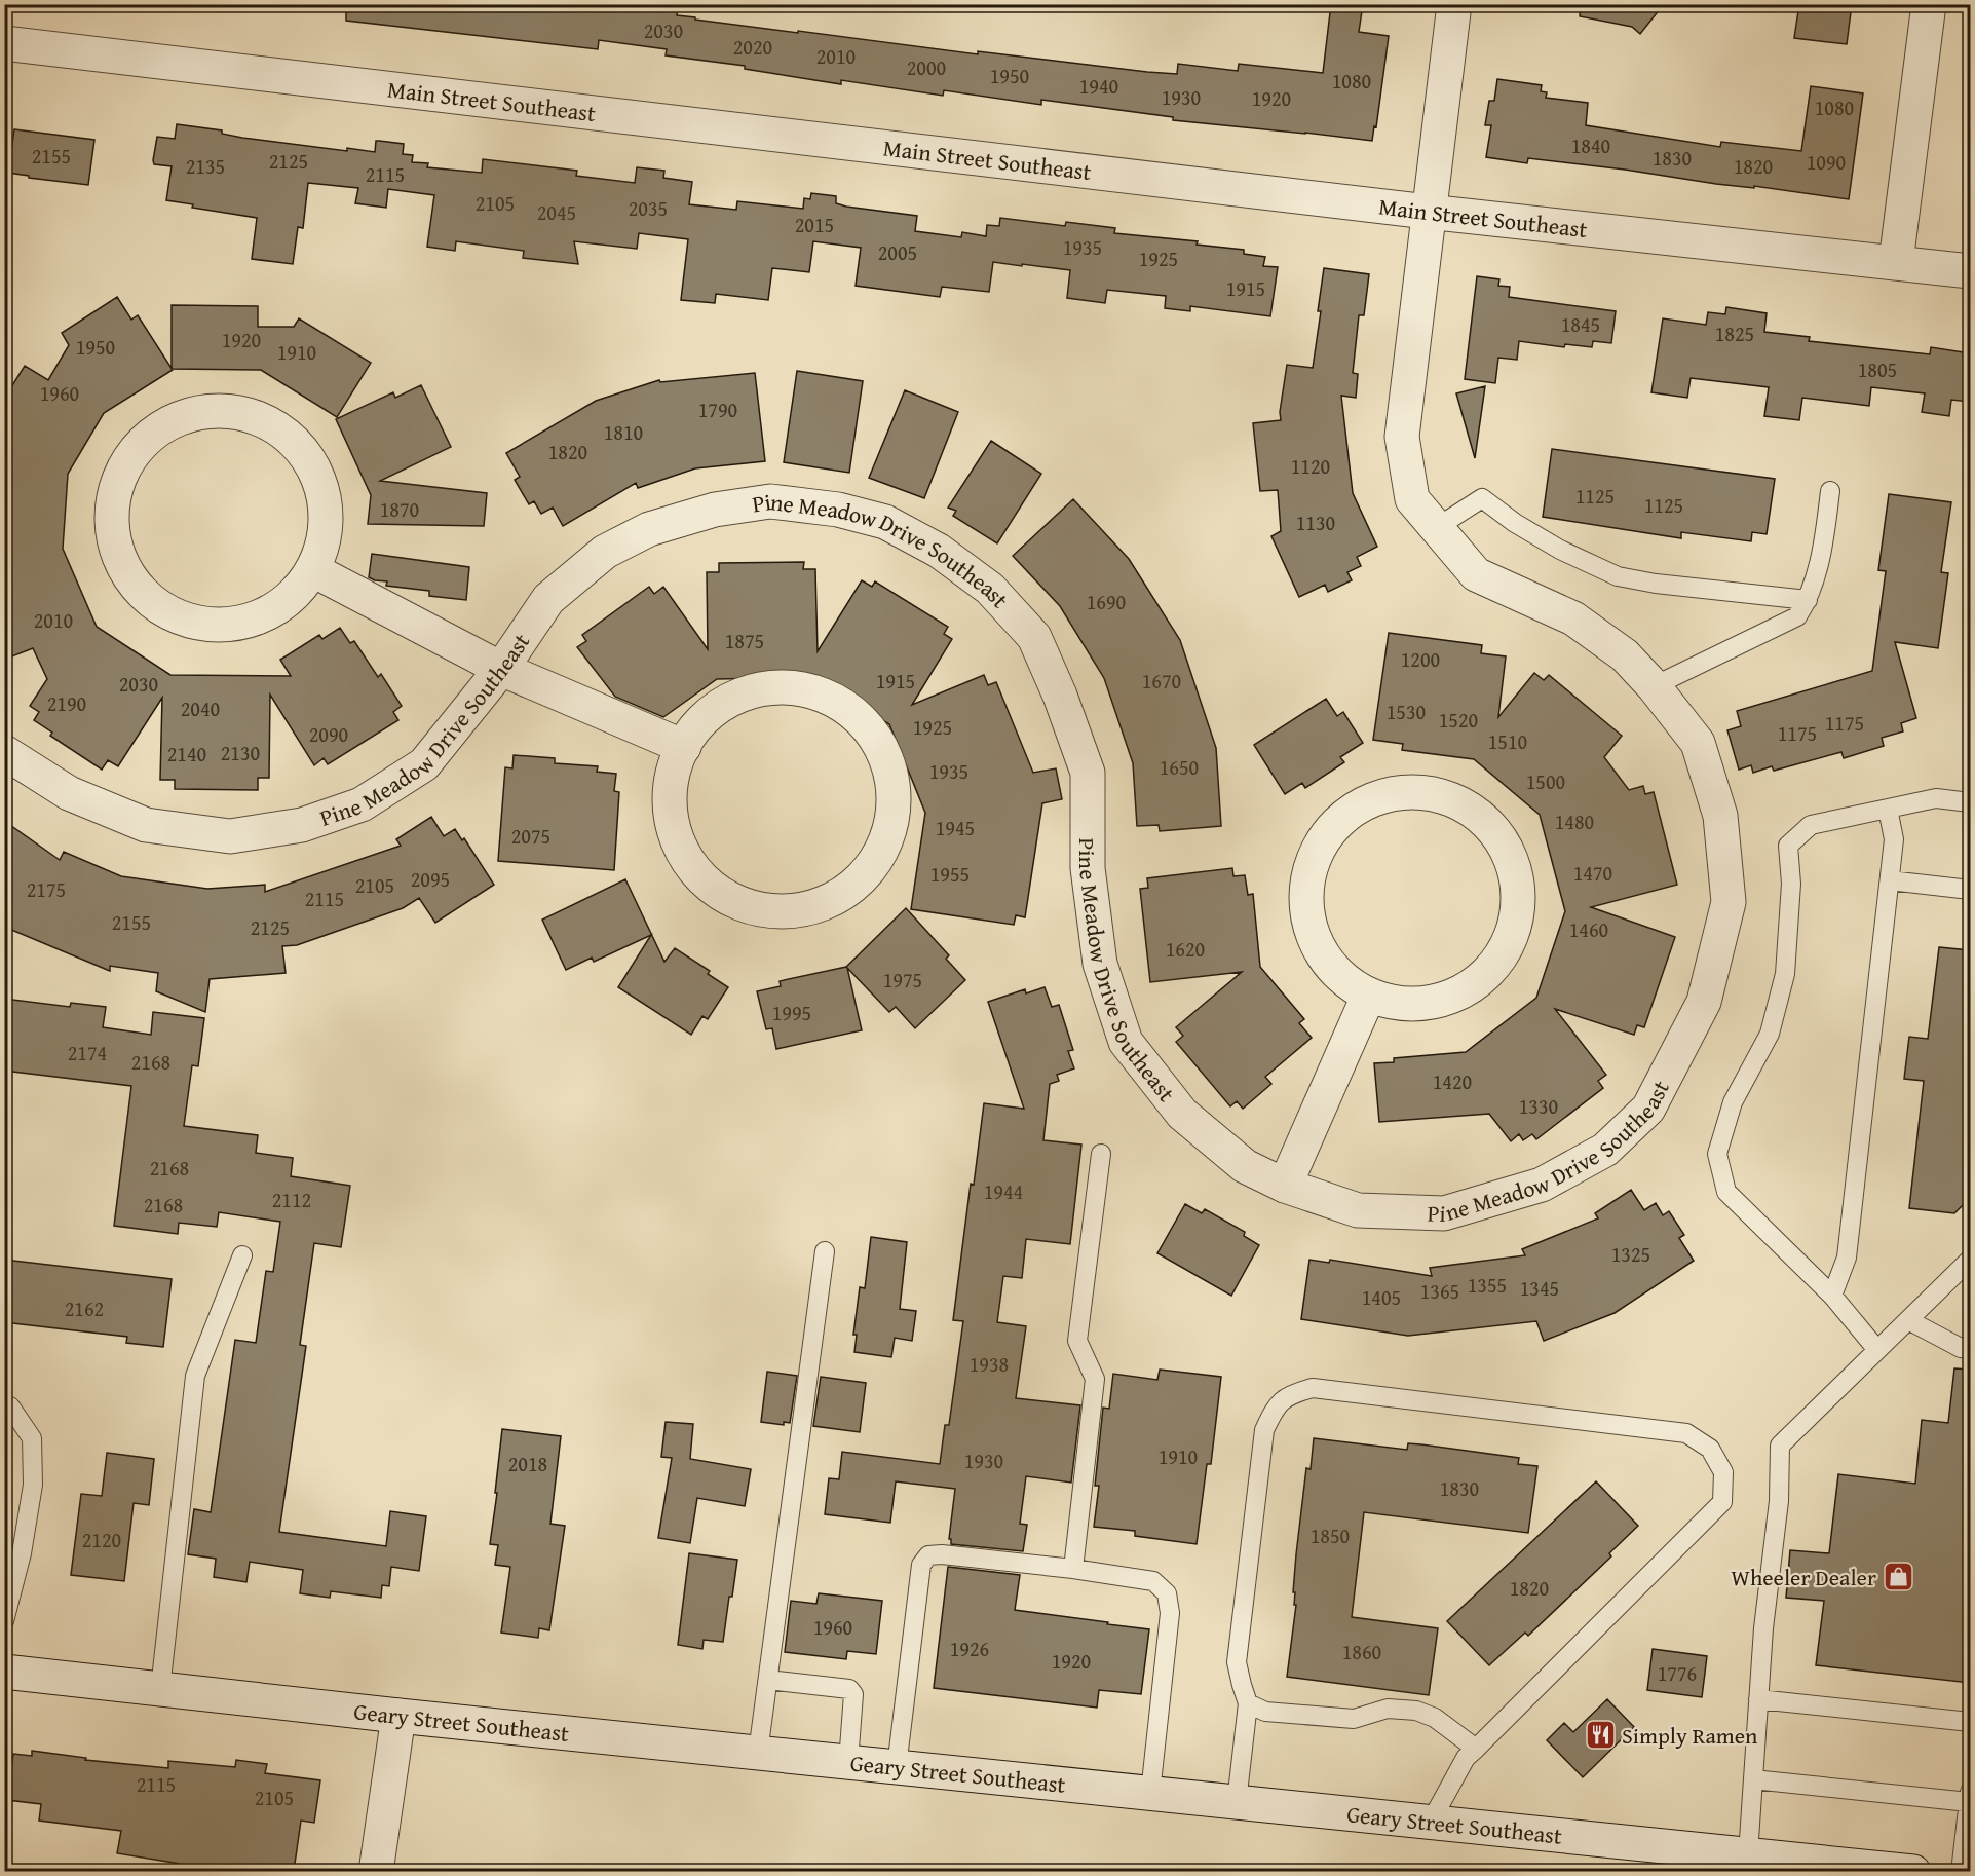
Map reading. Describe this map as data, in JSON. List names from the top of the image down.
{
  "streets": {
    "street": ["Main Street Southeast", "Pine Meadow Drive Southeast", "Geary Street Southeast"]
  },
  "crossings": [
    ["Main Street Southeast", "Pine Meadow Drive Southeast"]
  ],
  "places": {
    "shop": ["Wheeler Dealer"],
    "restaurant": ["Simply Ramen"]
  },
  "house_numbers": [
    "2030",
    "2020",
    "2010",
    "2000",
    "1950",
    "1080",
    "1940",
    "1930",
    "1920",
    "1080",
    "1840",
    "2155",
    "1830",
    "2125",
    "1090",
    "2135",
    "1820",
    "2115",
    "2105",
    "2035",
    "2045",
    "2015",
    "1935",
    "2005",
    "1925",
    "1915",
    "1845",
    "1825",
    "1920",
    "1950",
    "1910",
    "1805",
    "1960",
    "1790",
    "1810",
    "1820",
    "1120",
    "1125",
    "1125",
    "1870",
    "1130",
    "1690",
    "2010",
    "1875",
    "1200",
    "1915",
    "1670",
    "2030",
    "2190",
    "2040",
    "1530",
    "1520",
    "1175",
    "1925",
    "1175",
    "2090",
    "1510",
    "2130",
    "2140",
    "1650",
    "1935",
    "1500",
    "1480",
    "1945",
    "2075",
    "1470",
    "1955",
    "2095",
    "2105",
    "2175",
    "2115",
    "2155",
    "2125",
    "1460",
    "1620",
    "1975",
    "1995",
    "2174",
    "2168",
    "1420",
    "1330",
    "2168",
    "1944",
    "2112",
    "2168",
    "1325",
    "1355",
    "1345",
    "1365",
    "1405",
    "2162",
    "1938",
    "1910",
    "1930",
    "2018",
    "1830",
    "1850",
    "2120",
    "1820",
    "1960",
    "1926",
    "1860",
    "1920",
    "1776",
    "2115",
    "2105"
  ]
}
